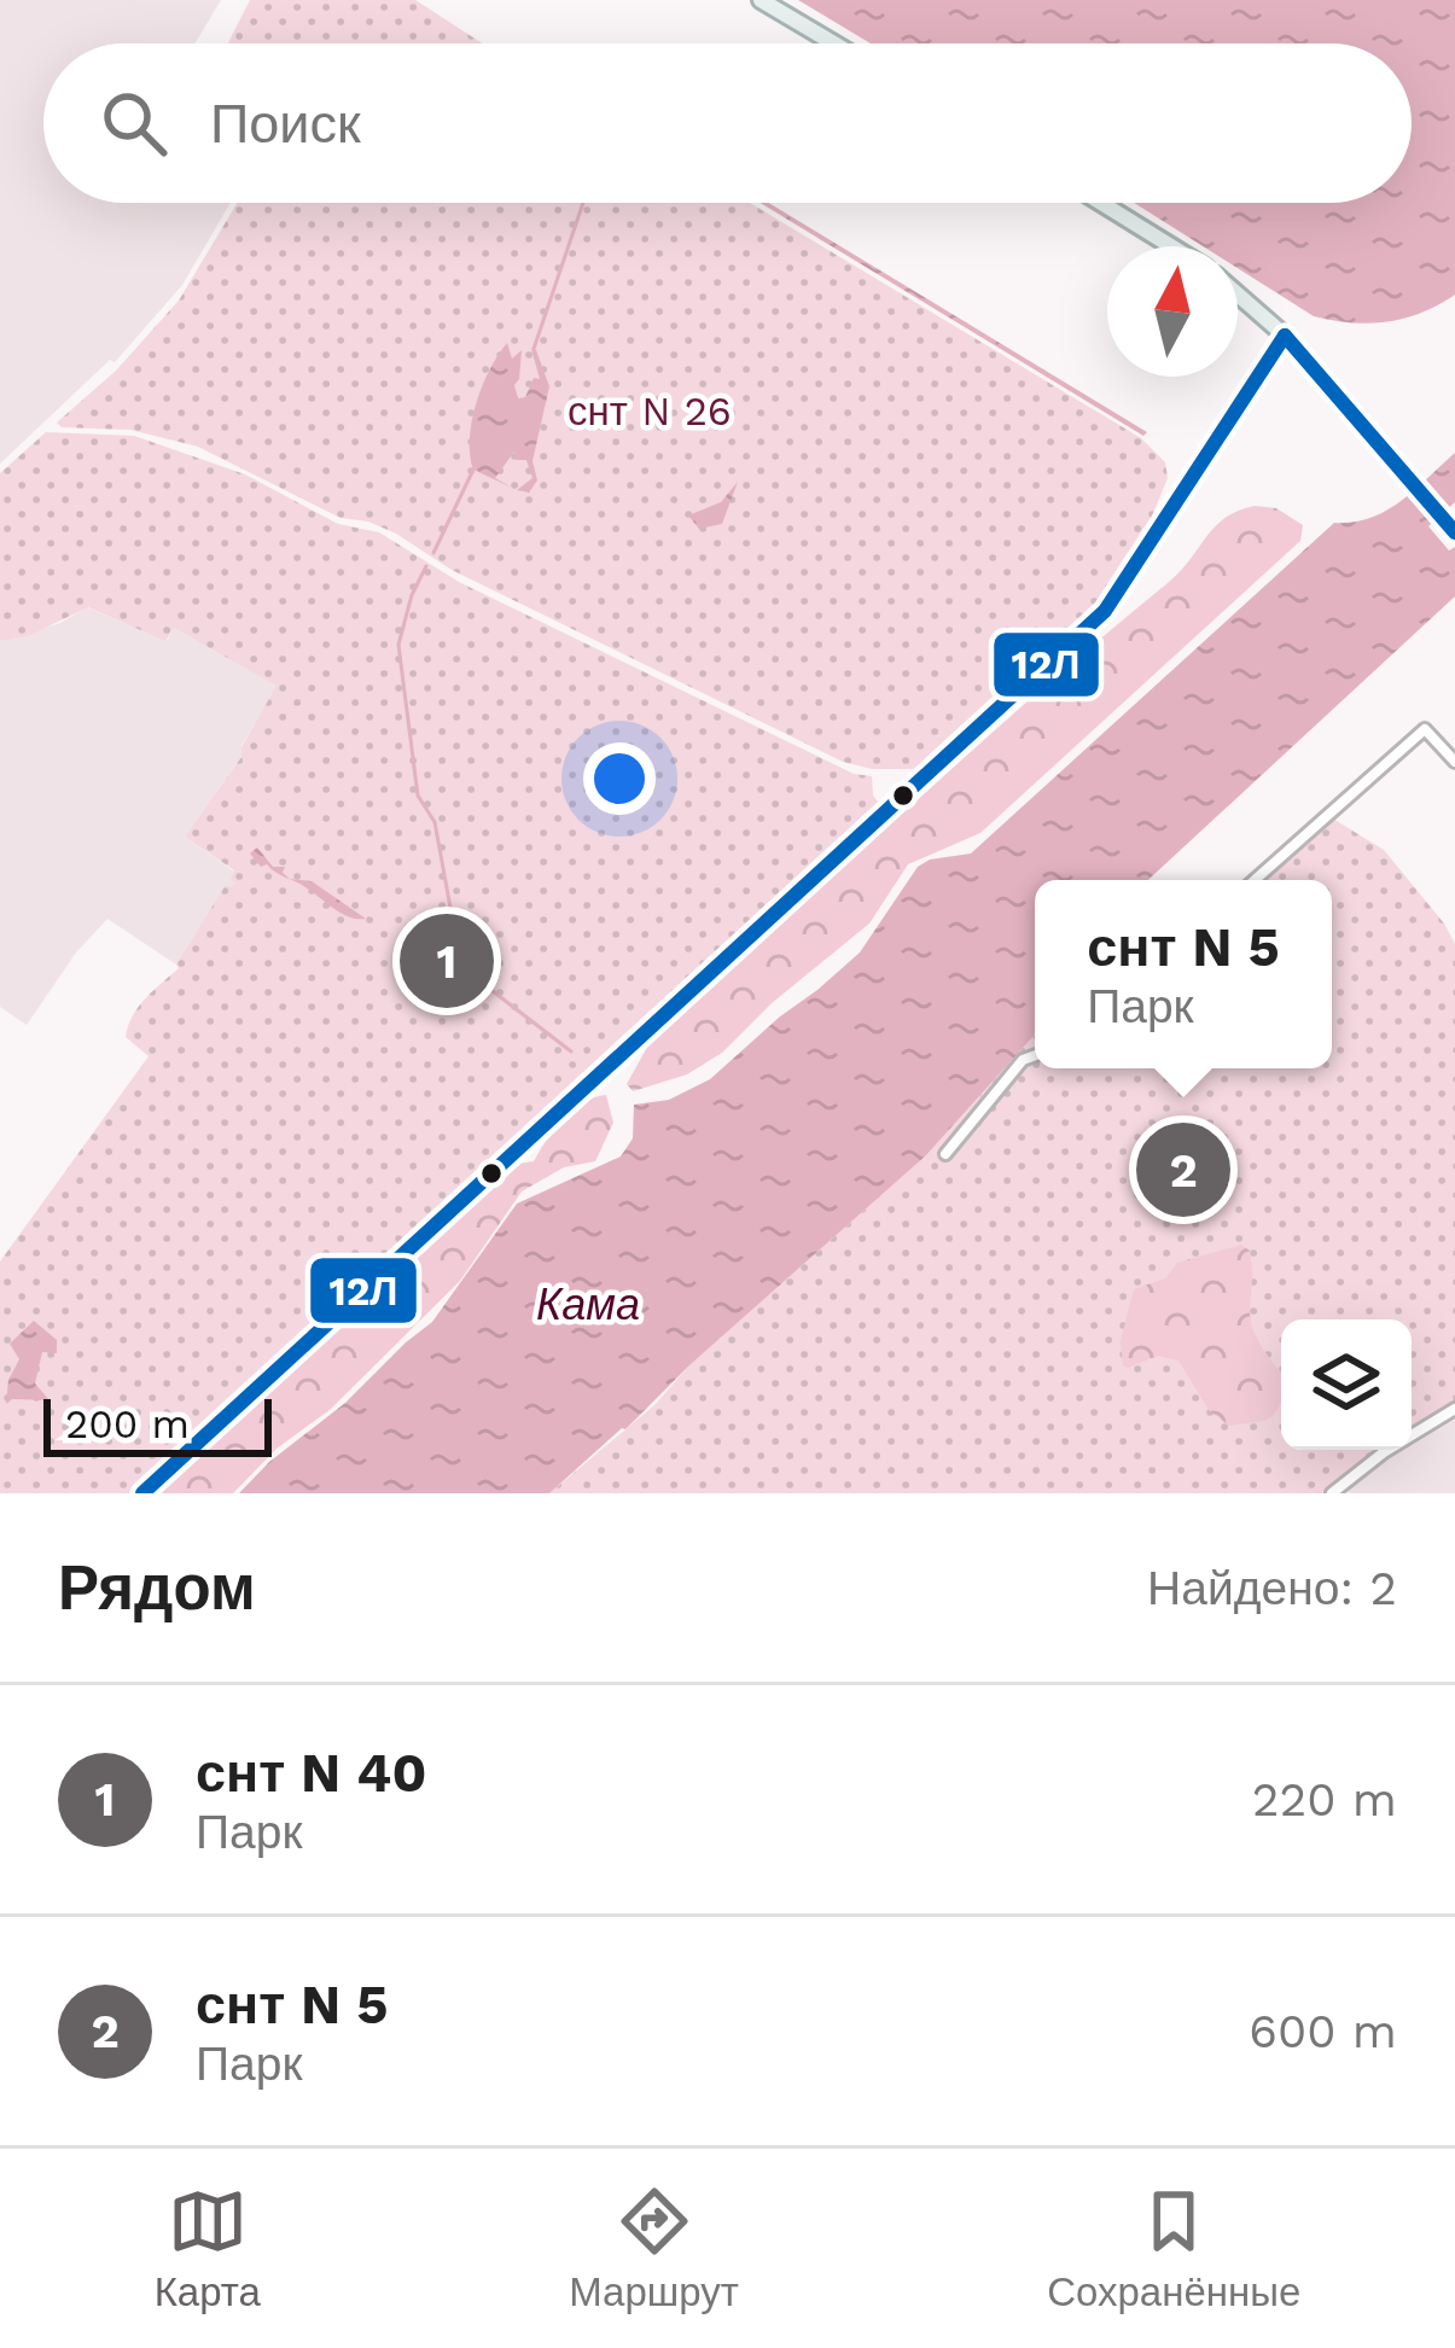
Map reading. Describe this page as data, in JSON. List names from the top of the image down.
{
  "water": ["Кама"],
  "parks": ["снт N 26"],
  "lines": ["transit line 12Л"],
  "scale_bar": "200 m",
  "north": "top",
  "page": {
    "search": "Поиск",
    "popup": ["снт N 5", "Парк"],
    "pins": ["1", "2"],
    "scale": "200 m",
    "heading": ["Рядом", "Найдено: 2"],
    "list": [
      {
        "mark": "1",
        "name": "снт N 40",
        "note": "Парк",
        "value": "220 m"
      },
      {
        "mark": "2",
        "name": "снт N 5",
        "note": "Парк",
        "value": "600 m"
      }
    ],
    "nav": ["Карта", "Маршрут", "Сохранённые"]
  }
}
